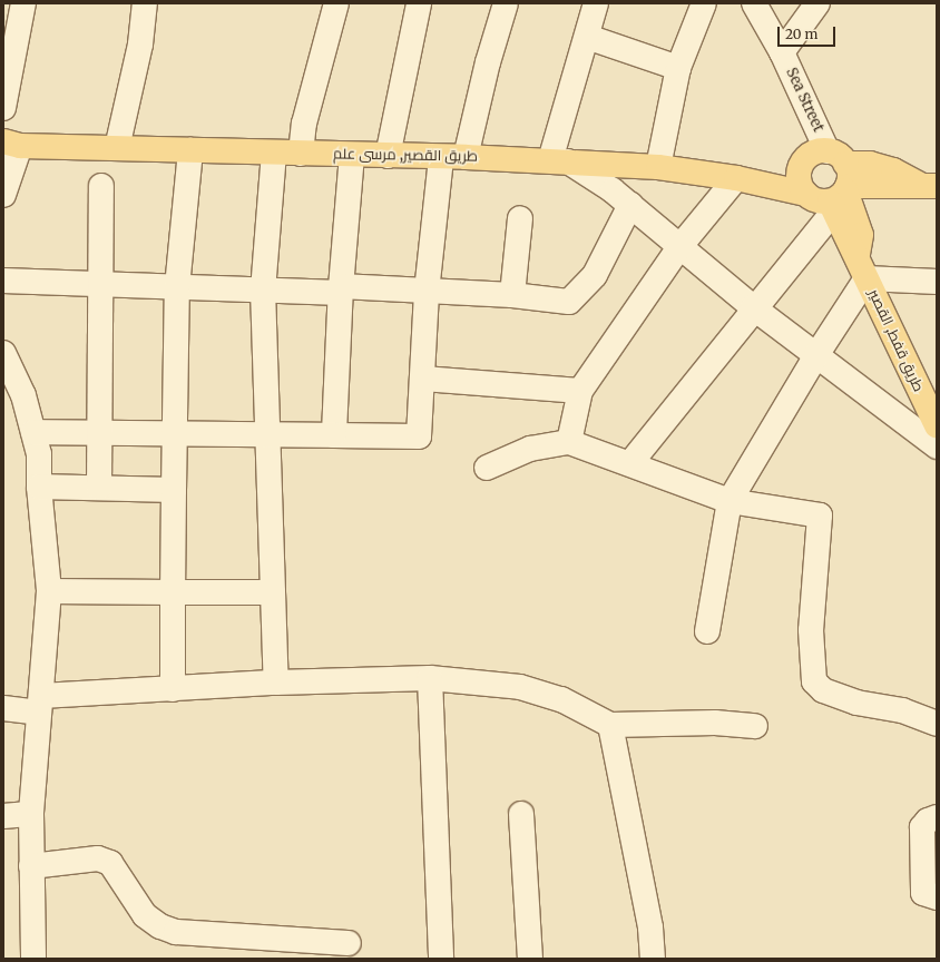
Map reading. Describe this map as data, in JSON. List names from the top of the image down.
{
  "streets": {
    "main road": ["طريق القصير, مرسى علم", "طريق قفط, القصير"],
    "street": ["Sea Street"]
  },
  "crossings": [
    ["Sea Street", "طريق القصير, مرسى علم"],
    ["Sea Street", "طريق قفط, القصير"],
    ["طريق القصير, مرسى علم", "طريق قفط, القصير"]
  ],
  "scale_bar": "20 m"
}
